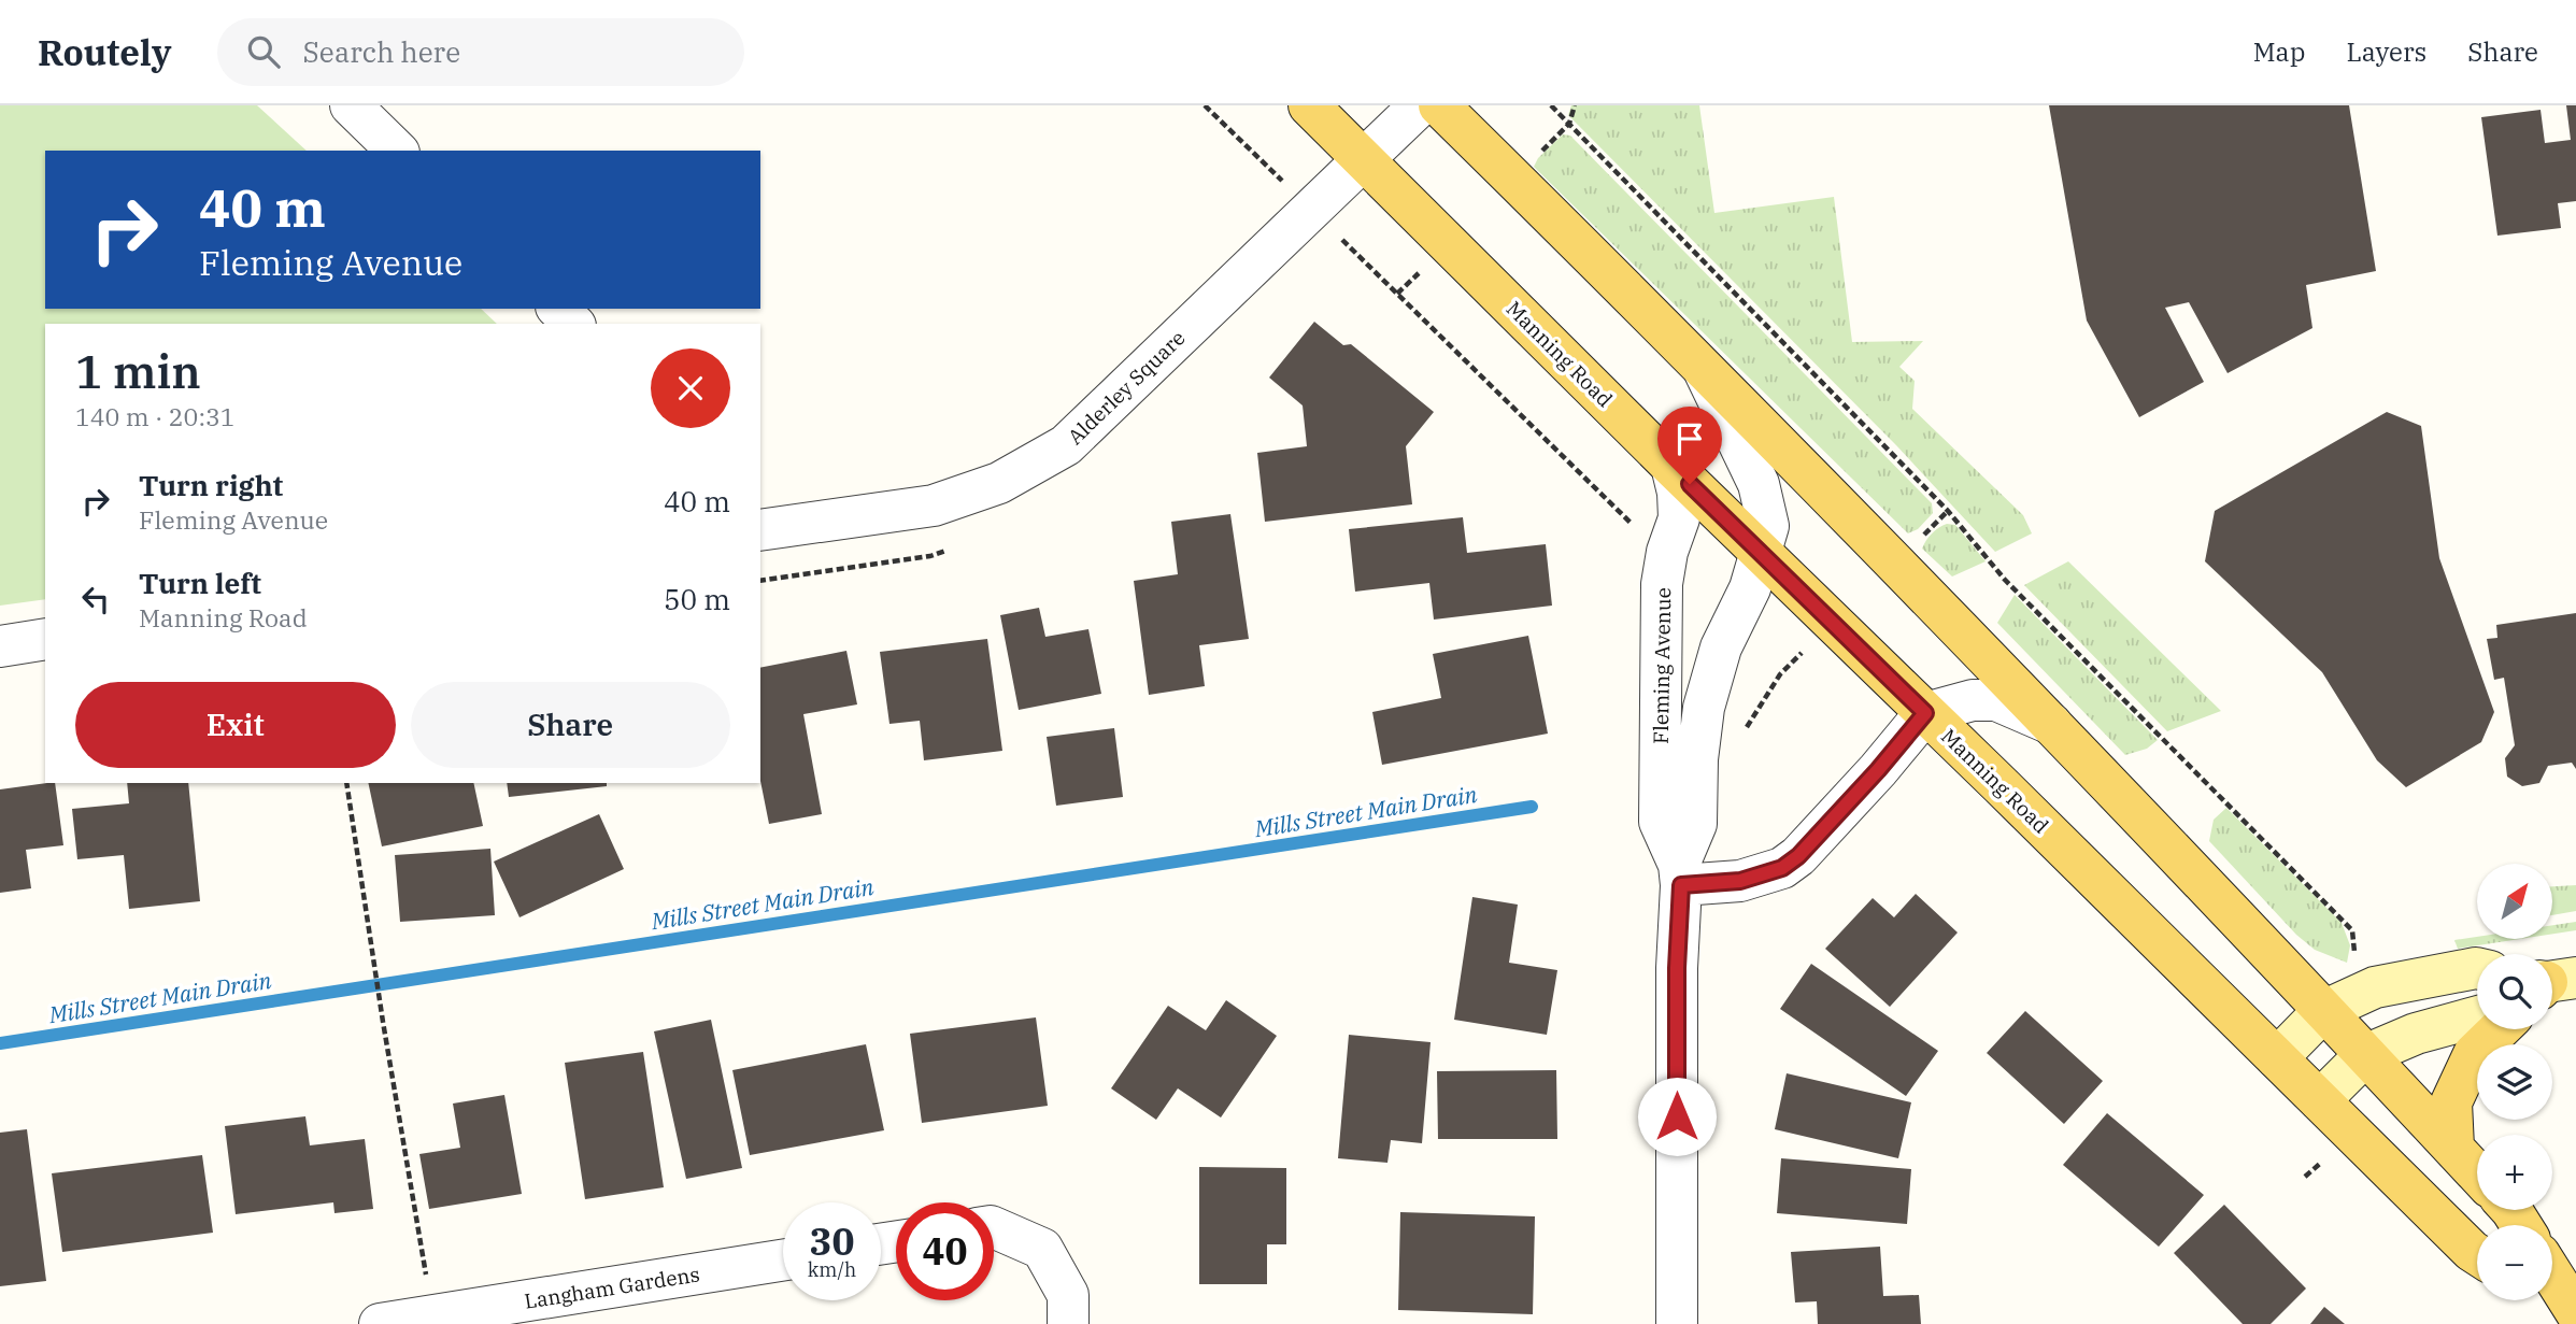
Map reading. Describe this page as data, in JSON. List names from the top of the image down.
{
  "streets": {
    "main road": ["Manning Road"],
    "street": ["Alderley Square", "Fleming Avenue", "Langham Gardens"]
  },
  "crossings": [
    ["Manning Road", "Alderley Square"],
    ["Manning Road", "Fleming Avenue"]
  ],
  "water": ["Mills Street Main Drain"],
  "north": "top right",
  "page": {
    "header": "Routely",
    "search": "Search here",
    "nav": ["Map", "Layers", "Share"],
    "turn": ["40 m", "Fleming Avenue"],
    "heading": ["1 min", "140 m · 20:31"],
    "list": [
      {
        "name": "Turn right",
        "note": "Fleming Avenue",
        "value": "40 m"
      },
      {
        "name": "Turn left",
        "note": "Manning Road",
        "value": "50 m"
      }
    ],
    "buttons": ["Exit", "Share"],
    "map_buttons": ["+", "−"],
    "speed": "30 km/h",
    "limit": "40"
  }
}
